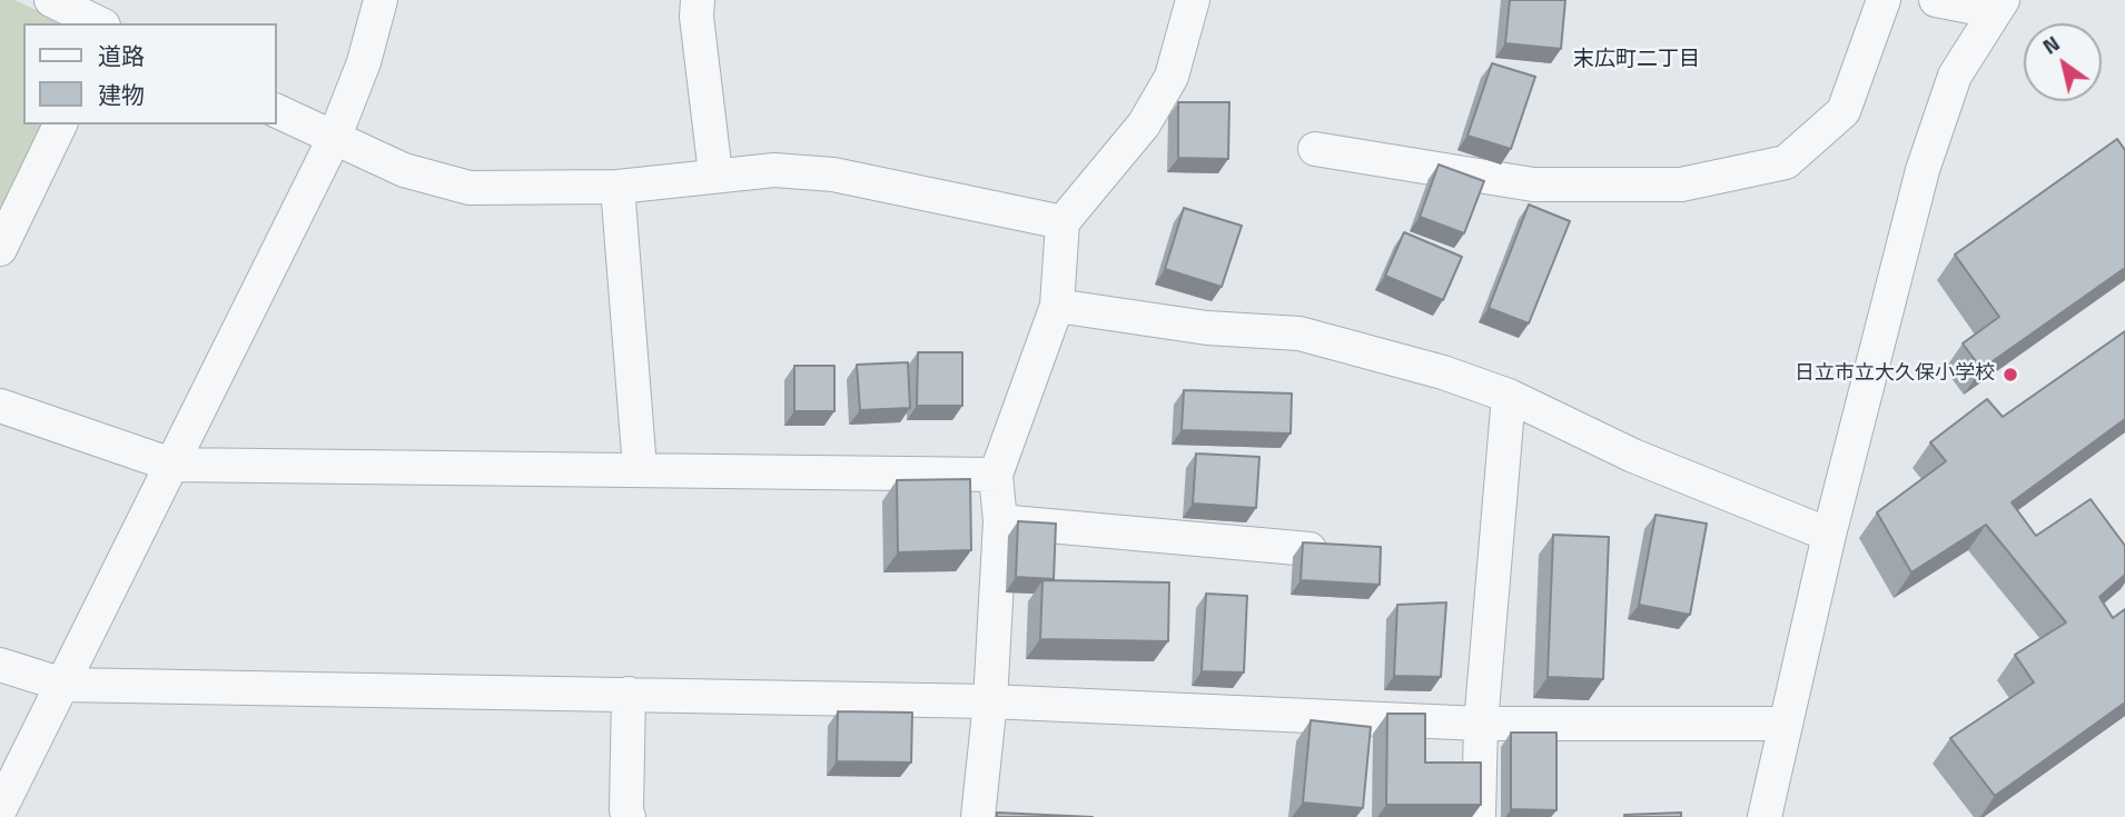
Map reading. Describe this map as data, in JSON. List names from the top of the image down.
{
  "districts": ["末広町二丁目"],
  "places": ["日立市立大久保小学校"],
  "legend": ["道路", "建物"],
  "north": "top left"
}
